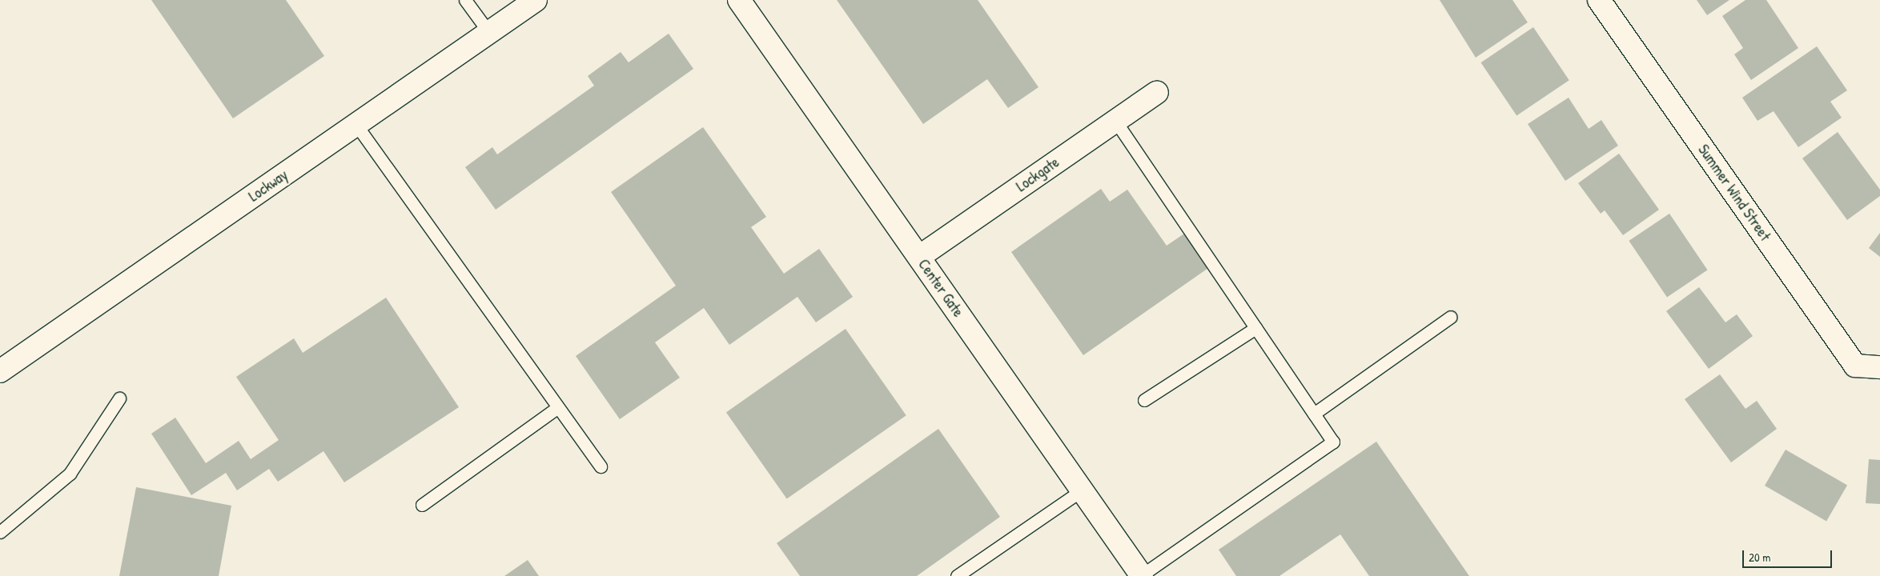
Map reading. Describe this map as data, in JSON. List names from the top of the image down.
{
  "streets": {
    "street": [
      "Lockgate",
      "Lockway",
      "Summer Wind Street",
      "Center Gate"
    ]
  },
  "crossings": [
    ["Lockgate", "Center Gate"]
  ],
  "scale_bar": "20 m"
}
